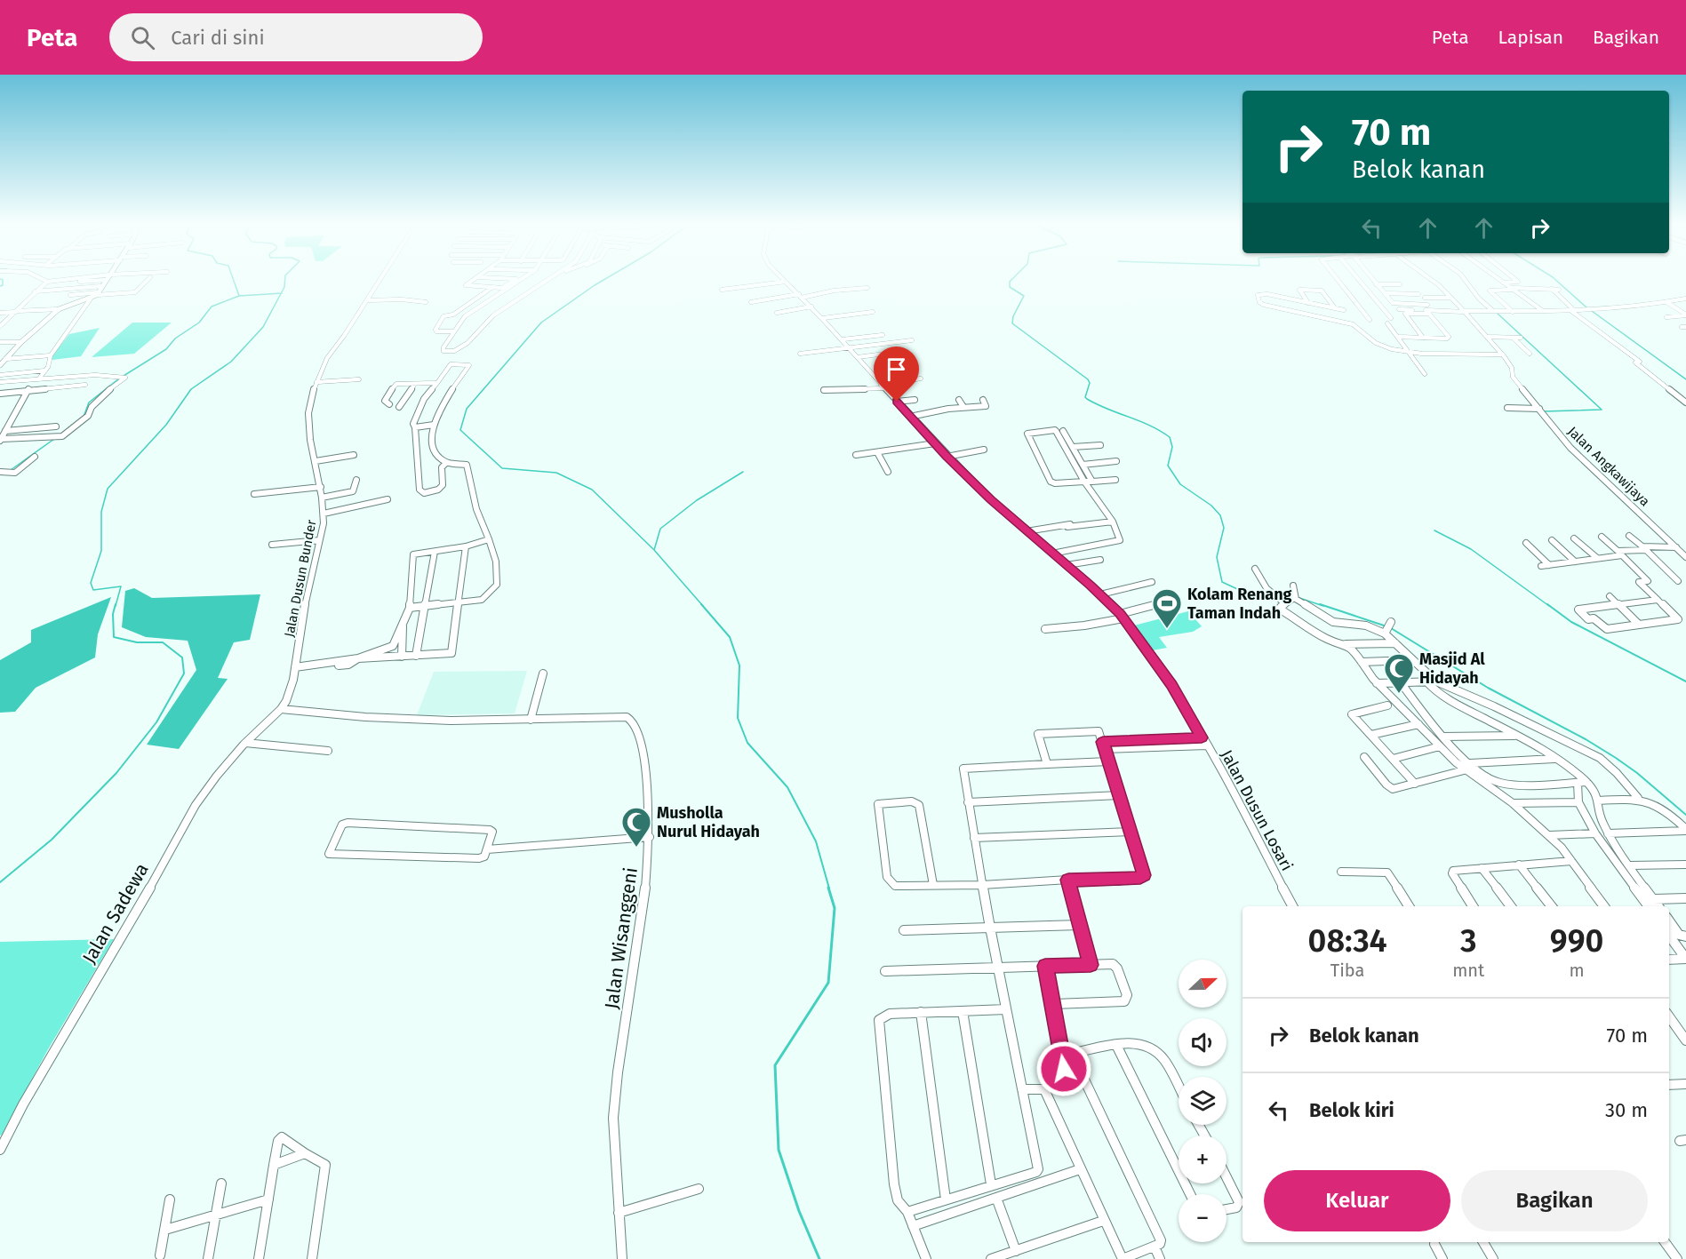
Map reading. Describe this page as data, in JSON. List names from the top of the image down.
{
  "streets": {
    "street": [
      "Jalan Angkawijaya",
      "Jalan Dusun Bunder",
      "Jalan Dusun Losari",
      "Jalan Sadewa",
      "Jalan Wisanggeni"
    ]
  },
  "crossings": [
    ["Jalan Dusun Bunder", "Jalan Sadewa"],
    ["Jalan Dusun Bunder", "Jalan Wisanggeni"],
    ["Jalan Sadewa", "Jalan Wisanggeni"]
  ],
  "places": {
    "sports": ["Kolam Renang Taman Indah"],
    "mosque": ["Masjid Al Hidayah", "Musholla Nurul Hidayah"]
  },
  "north": "right",
  "page": {
    "header": "Peta",
    "search": "Cari di sini",
    "nav": ["Peta", "Lapisan", "Bagikan"],
    "turn": ["70 m", "Belok kanan"],
    "eta": [
      "08:34",
      "Tiba",
      "3",
      "mnt",
      "990",
      "m"
    ],
    "map_buttons": ["+", "−"],
    "list": [
      {
        "name": "Belok kanan",
        "value": "70 m"
      },
      {
        "name": "Belok kiri",
        "value": "30 m"
      }
    ],
    "buttons": ["Keluar", "Bagikan"]
  }
}
